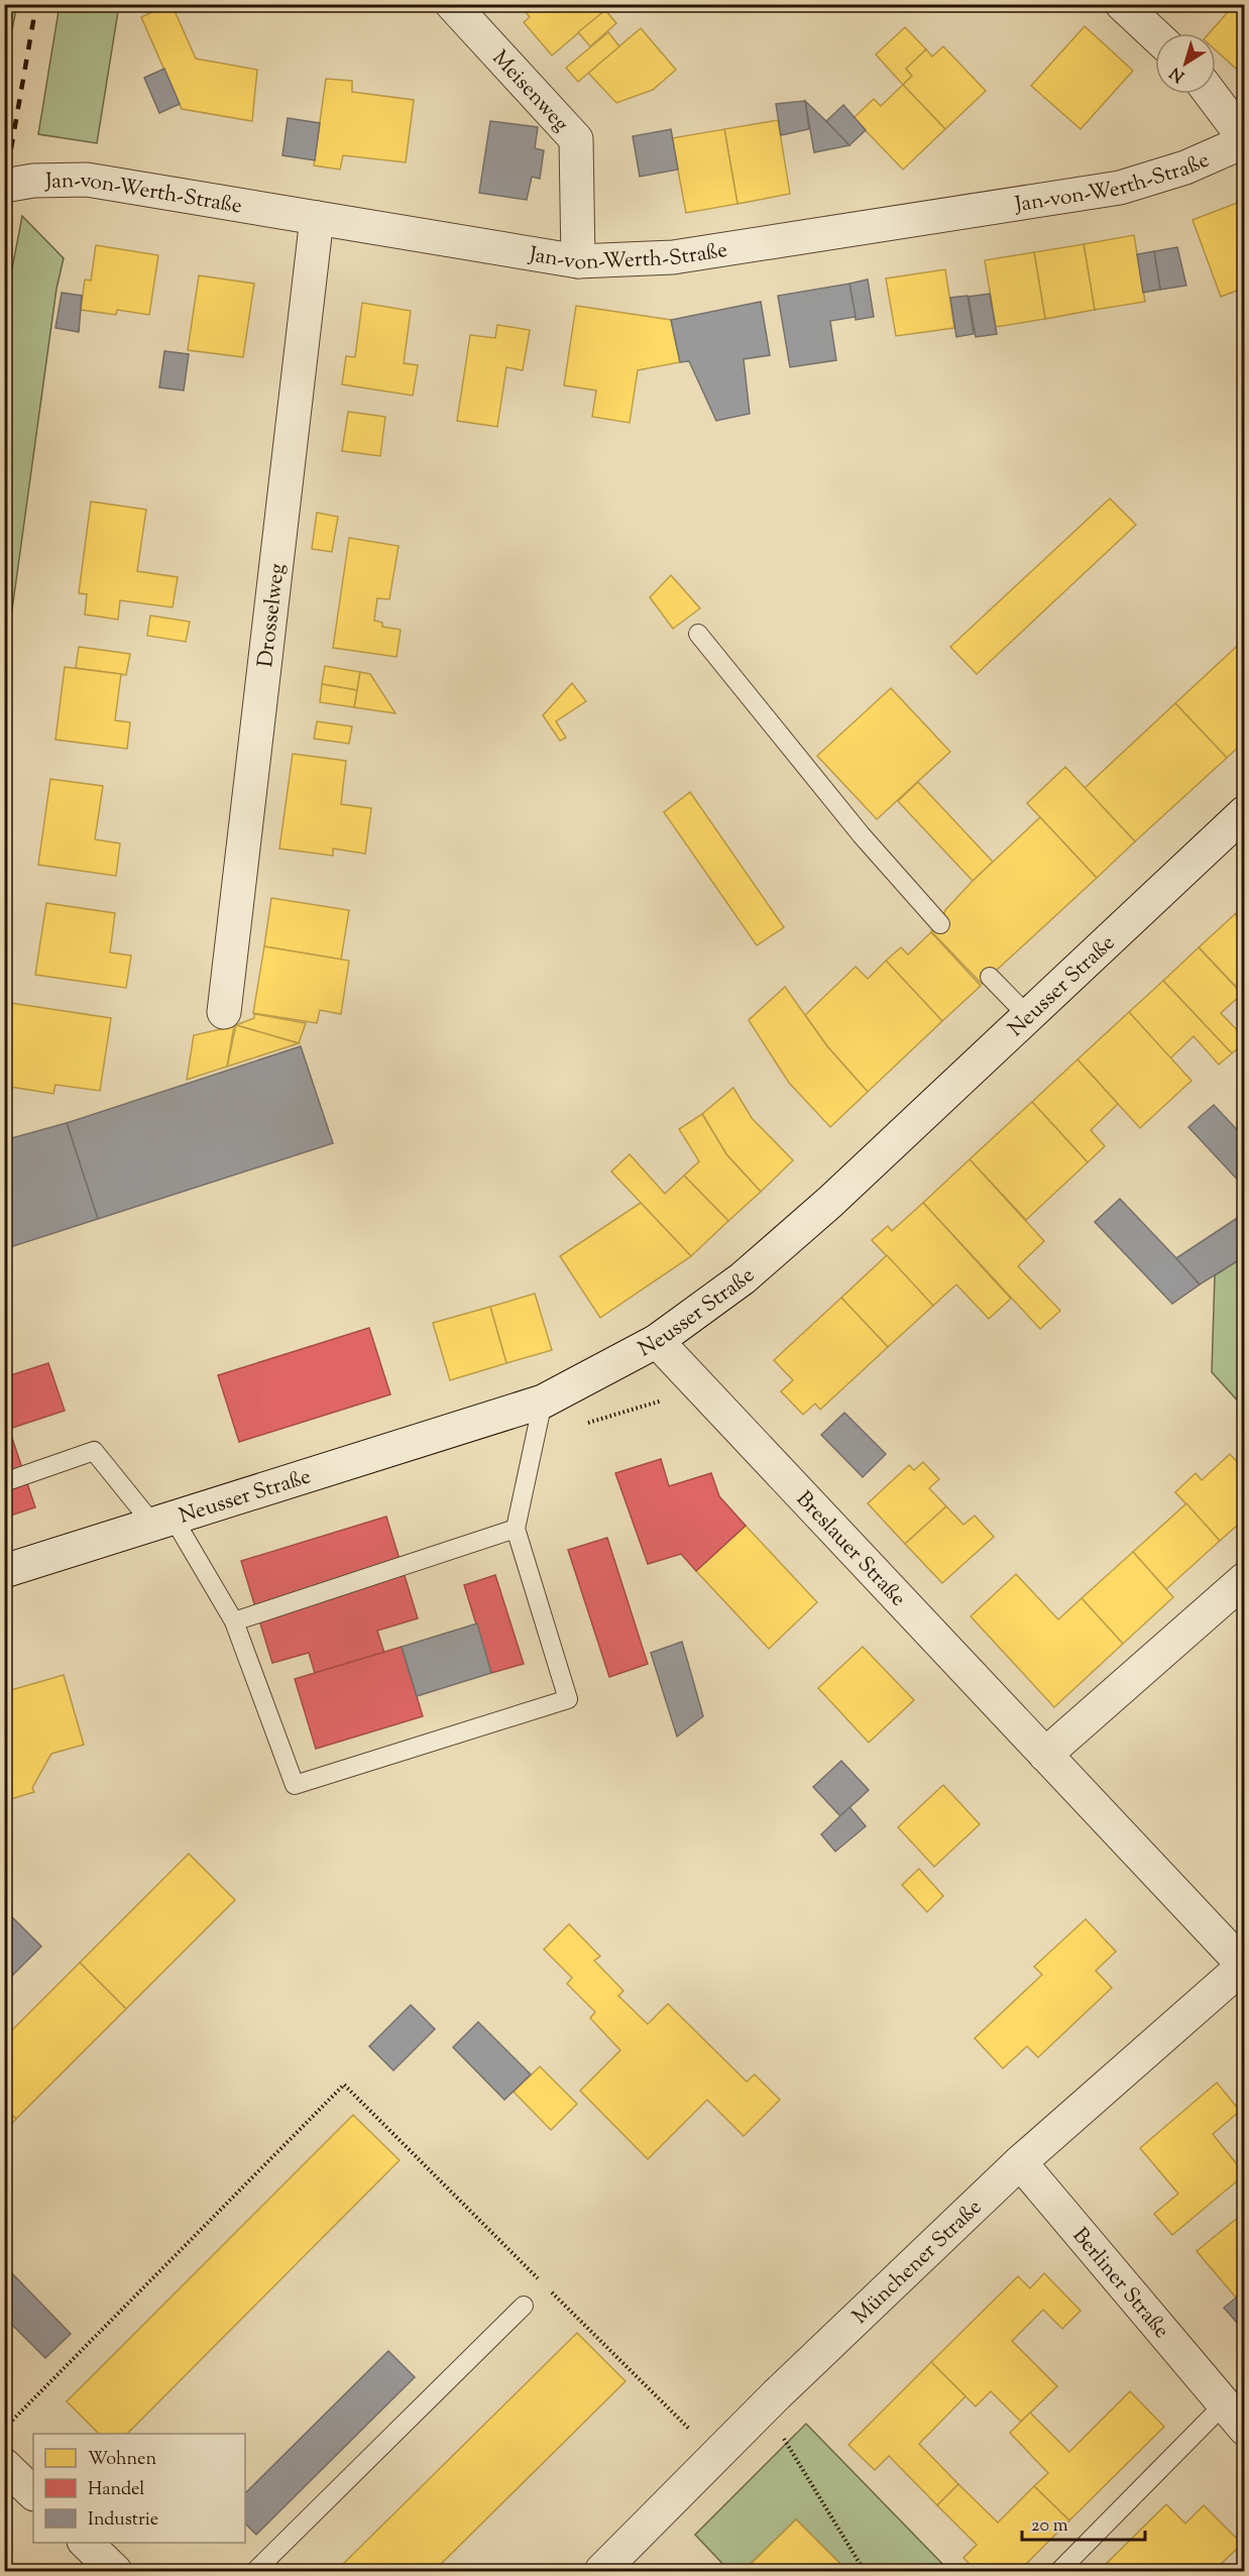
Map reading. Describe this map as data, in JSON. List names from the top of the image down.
{
  "streets": {
    "street": [
      "Meisenweg",
      "Jan-von-Werth-Straße",
      "Drosselweg",
      "Neusser Straße",
      "Breslauer Straße",
      "Münchener Straße",
      "Berliner Straße"
    ]
  },
  "crossings": [
    ["Meisenweg", "Jan-von-Werth-Straße"],
    ["Jan-von-Werth-Straße", "Drosselweg"],
    ["Neusser Straße", "Breslauer Straße"],
    ["Breslauer Straße", "Münchener Straße"],
    ["Münchener Straße", "Berliner Straße"]
  ],
  "legend": ["Wohnen", "Handel", "Industrie"],
  "scale_bar": "20 m",
  "north": "bottom left"
}
